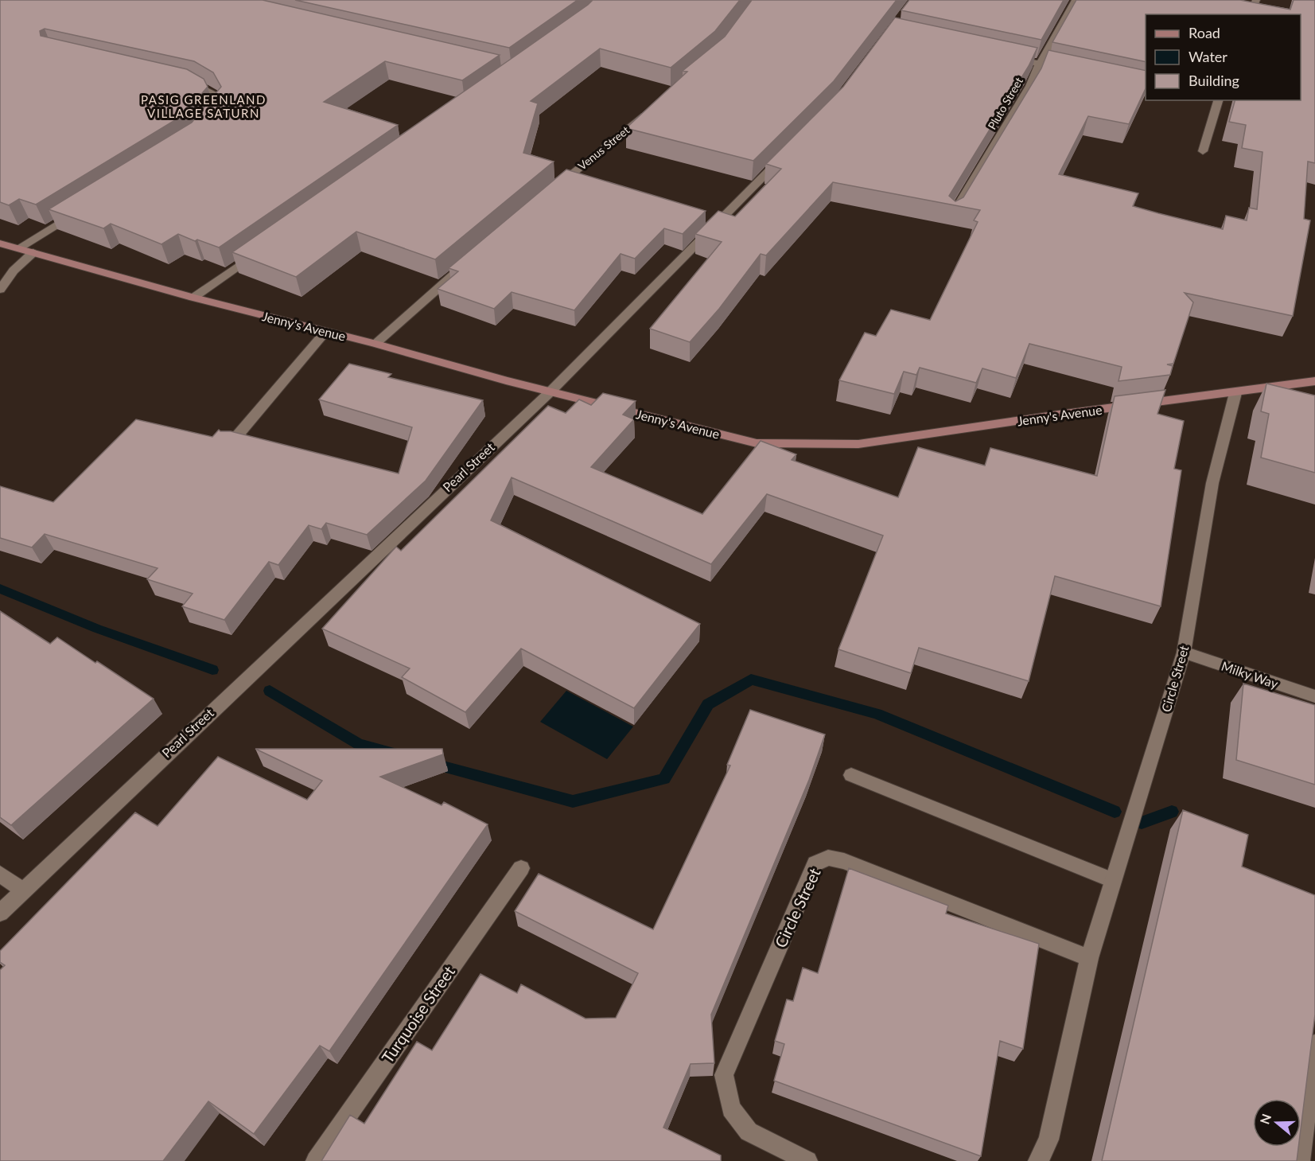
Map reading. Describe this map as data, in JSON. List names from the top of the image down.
{
  "streets": {
    "street": [
      "Pluto Street",
      "Venus Street",
      "Jenny's Avenue",
      "Pearl Street",
      "Milky Way",
      "Circle Street",
      "Turquoise Street"
    ]
  },
  "crossings": [
    ["Jenny's Avenue", "Pearl Street"],
    ["Jenny's Avenue", "Circle Street"],
    ["Milky Way", "Circle Street"]
  ],
  "districts": ["PASIG GREENLAND VILLAGE SATURN"],
  "legend": ["Road", "Water", "Building"],
  "north": "left"
}
